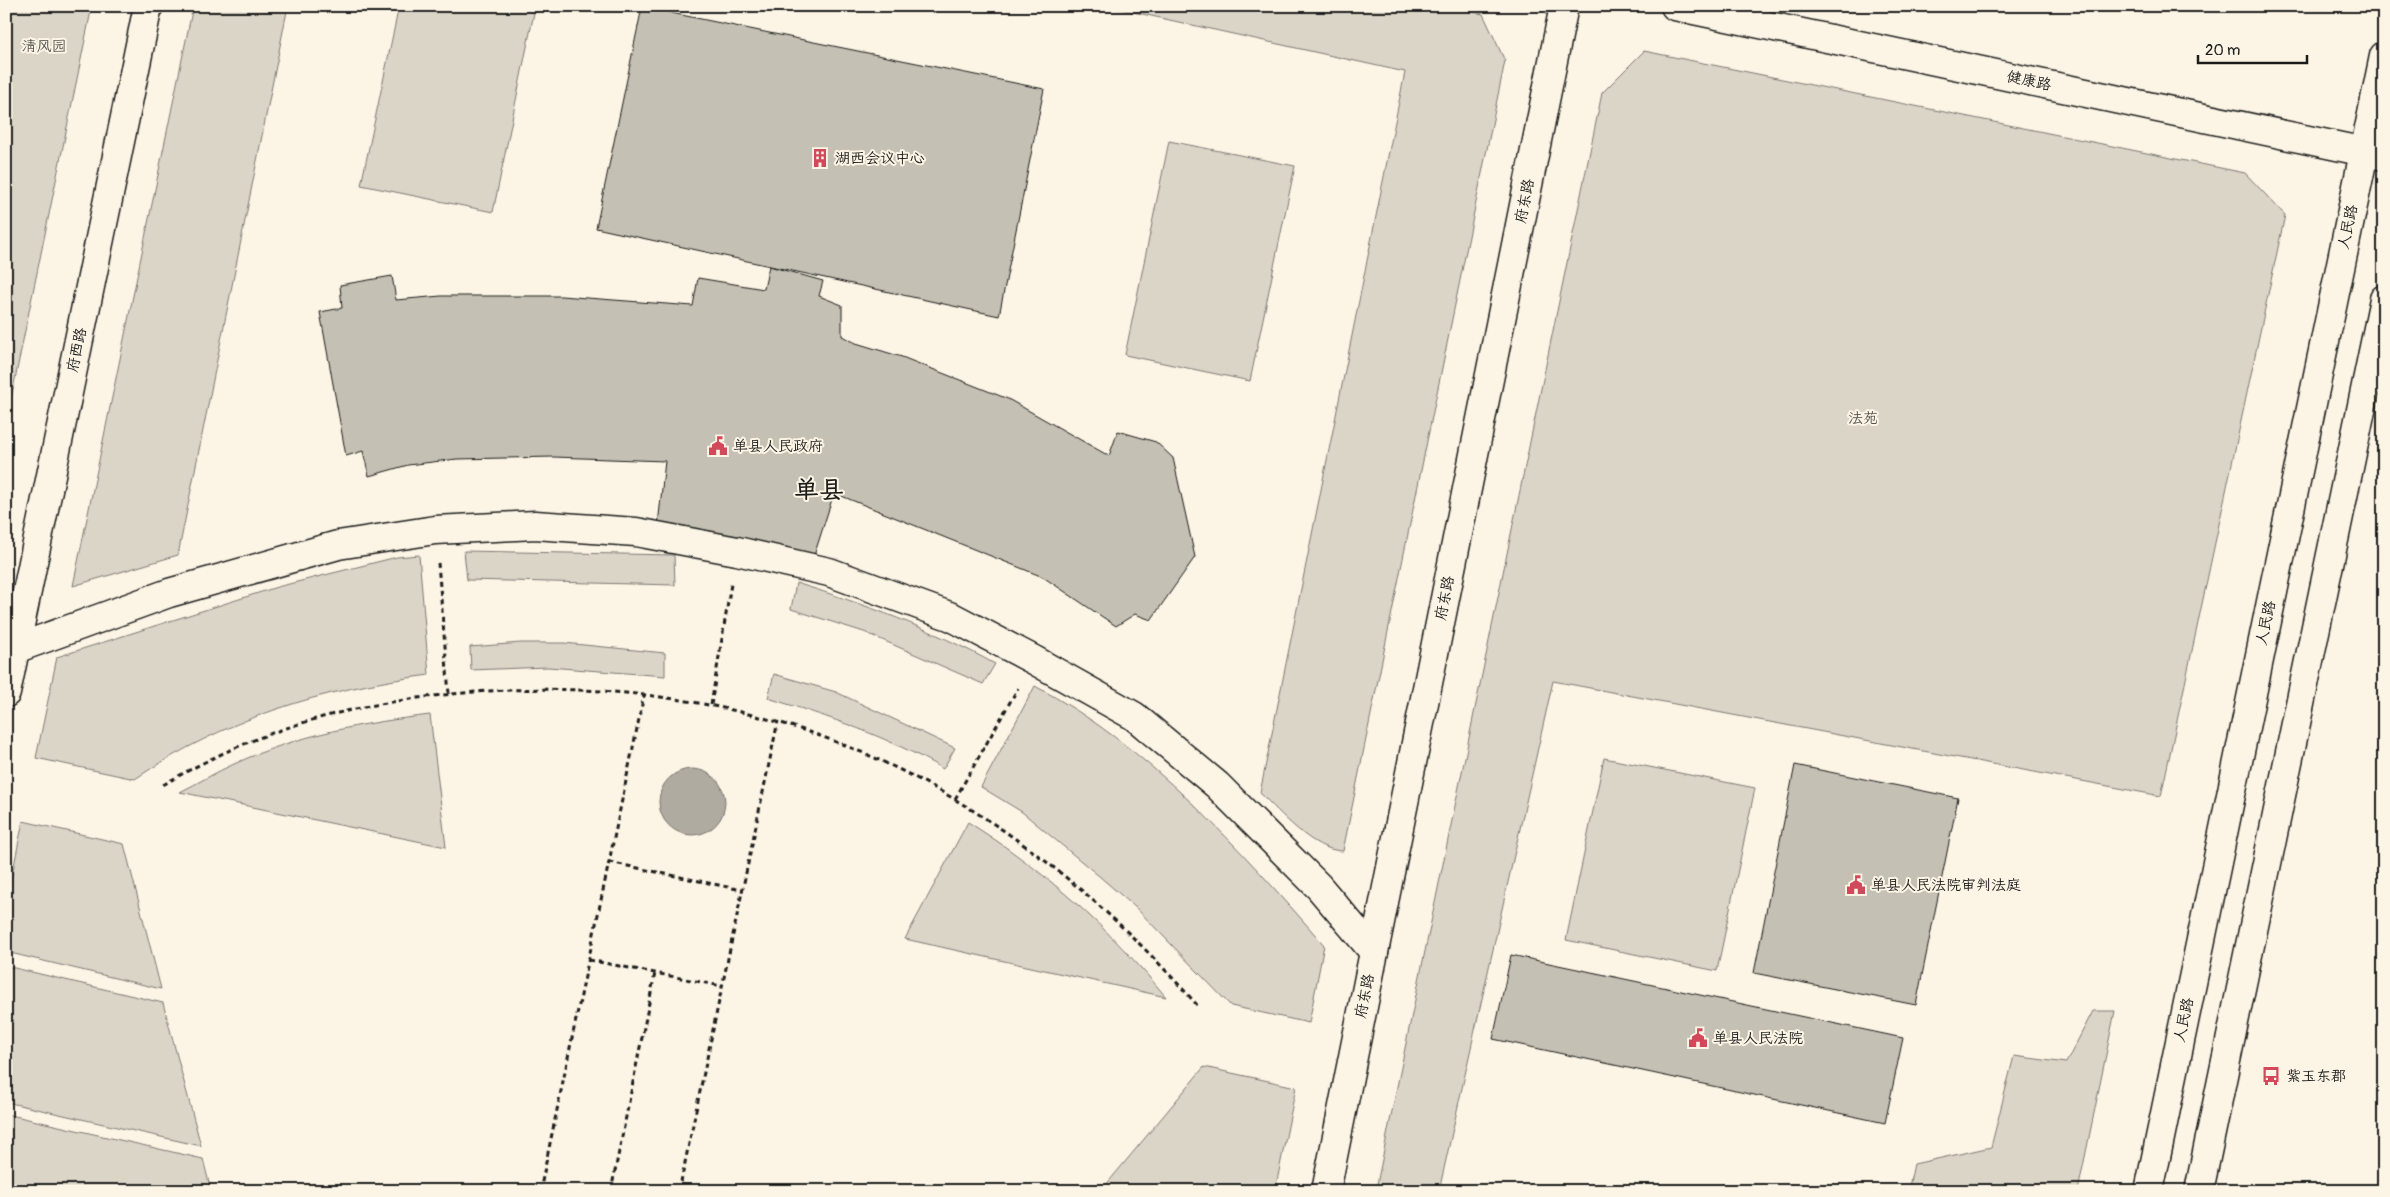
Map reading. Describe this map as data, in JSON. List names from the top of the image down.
{
  "streets": {
    "street": [
      "健康路",
      "府东路",
      "人民路",
      "府西路"
    ]
  },
  "crossings": [
    ["健康路", "人民路"]
  ],
  "districts": ["单县"],
  "parks": ["清风园", "法苑"],
  "places": {
    "building": ["湖西会议中心"],
    "public building": ["单县人民政府", "单县人民法院审判法庭", "单县人民法院"],
    "bus stop": ["紫玉东郡"]
  },
  "scale_bar": "20 m"
}
